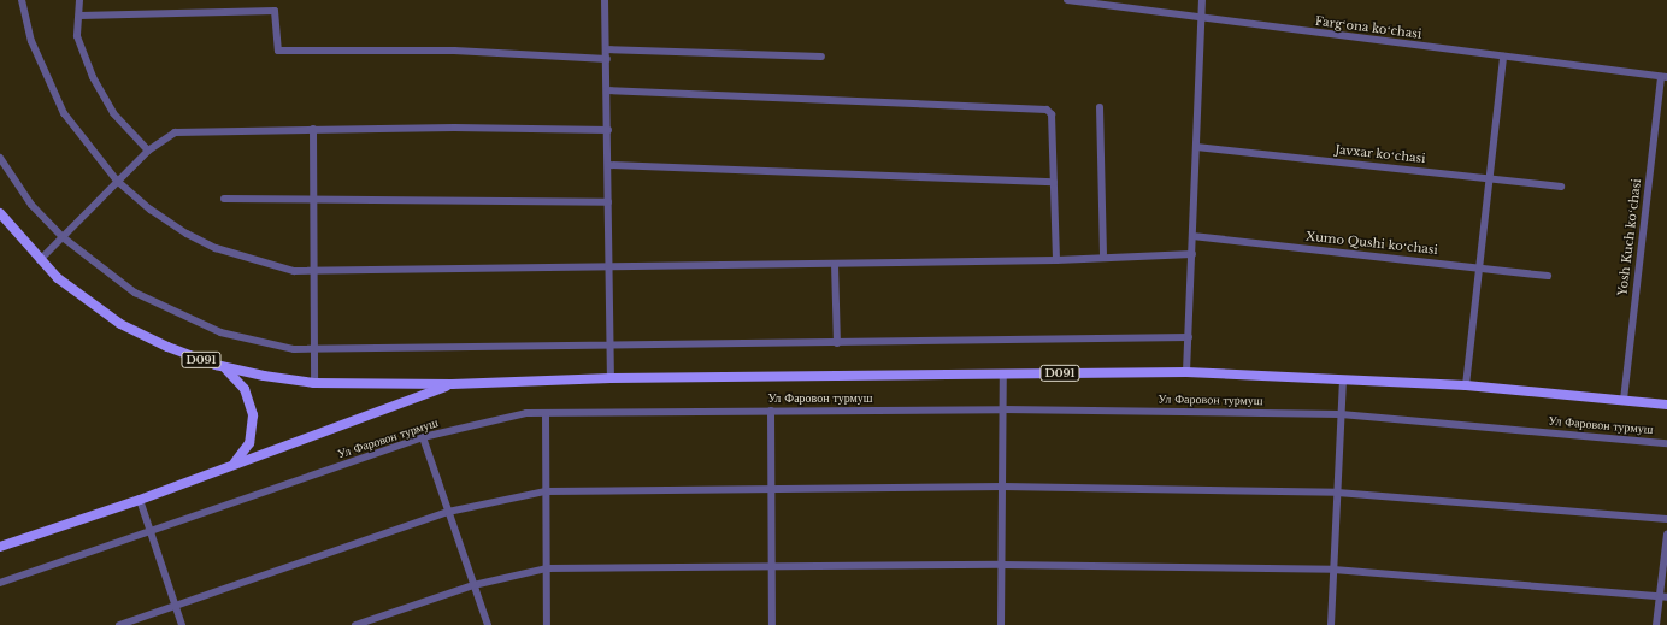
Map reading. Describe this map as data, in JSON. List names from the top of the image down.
{
  "streets": {
    "main road": ["D091"],
    "street": [
      "Fargʻona koʻchasi",
      "Javxar koʻchasi",
      "Yosh Kuch koʻchasi",
      "Xumo Qushi koʻchasi",
      "Ул Фаровон турмуш"
    ]
  },
  "crossings": [
    ["Fargʻona koʻchasi", "Yosh Kuch koʻchasi"],
    ["Yosh Kuch koʻchasi", "D091"]
  ]
}
